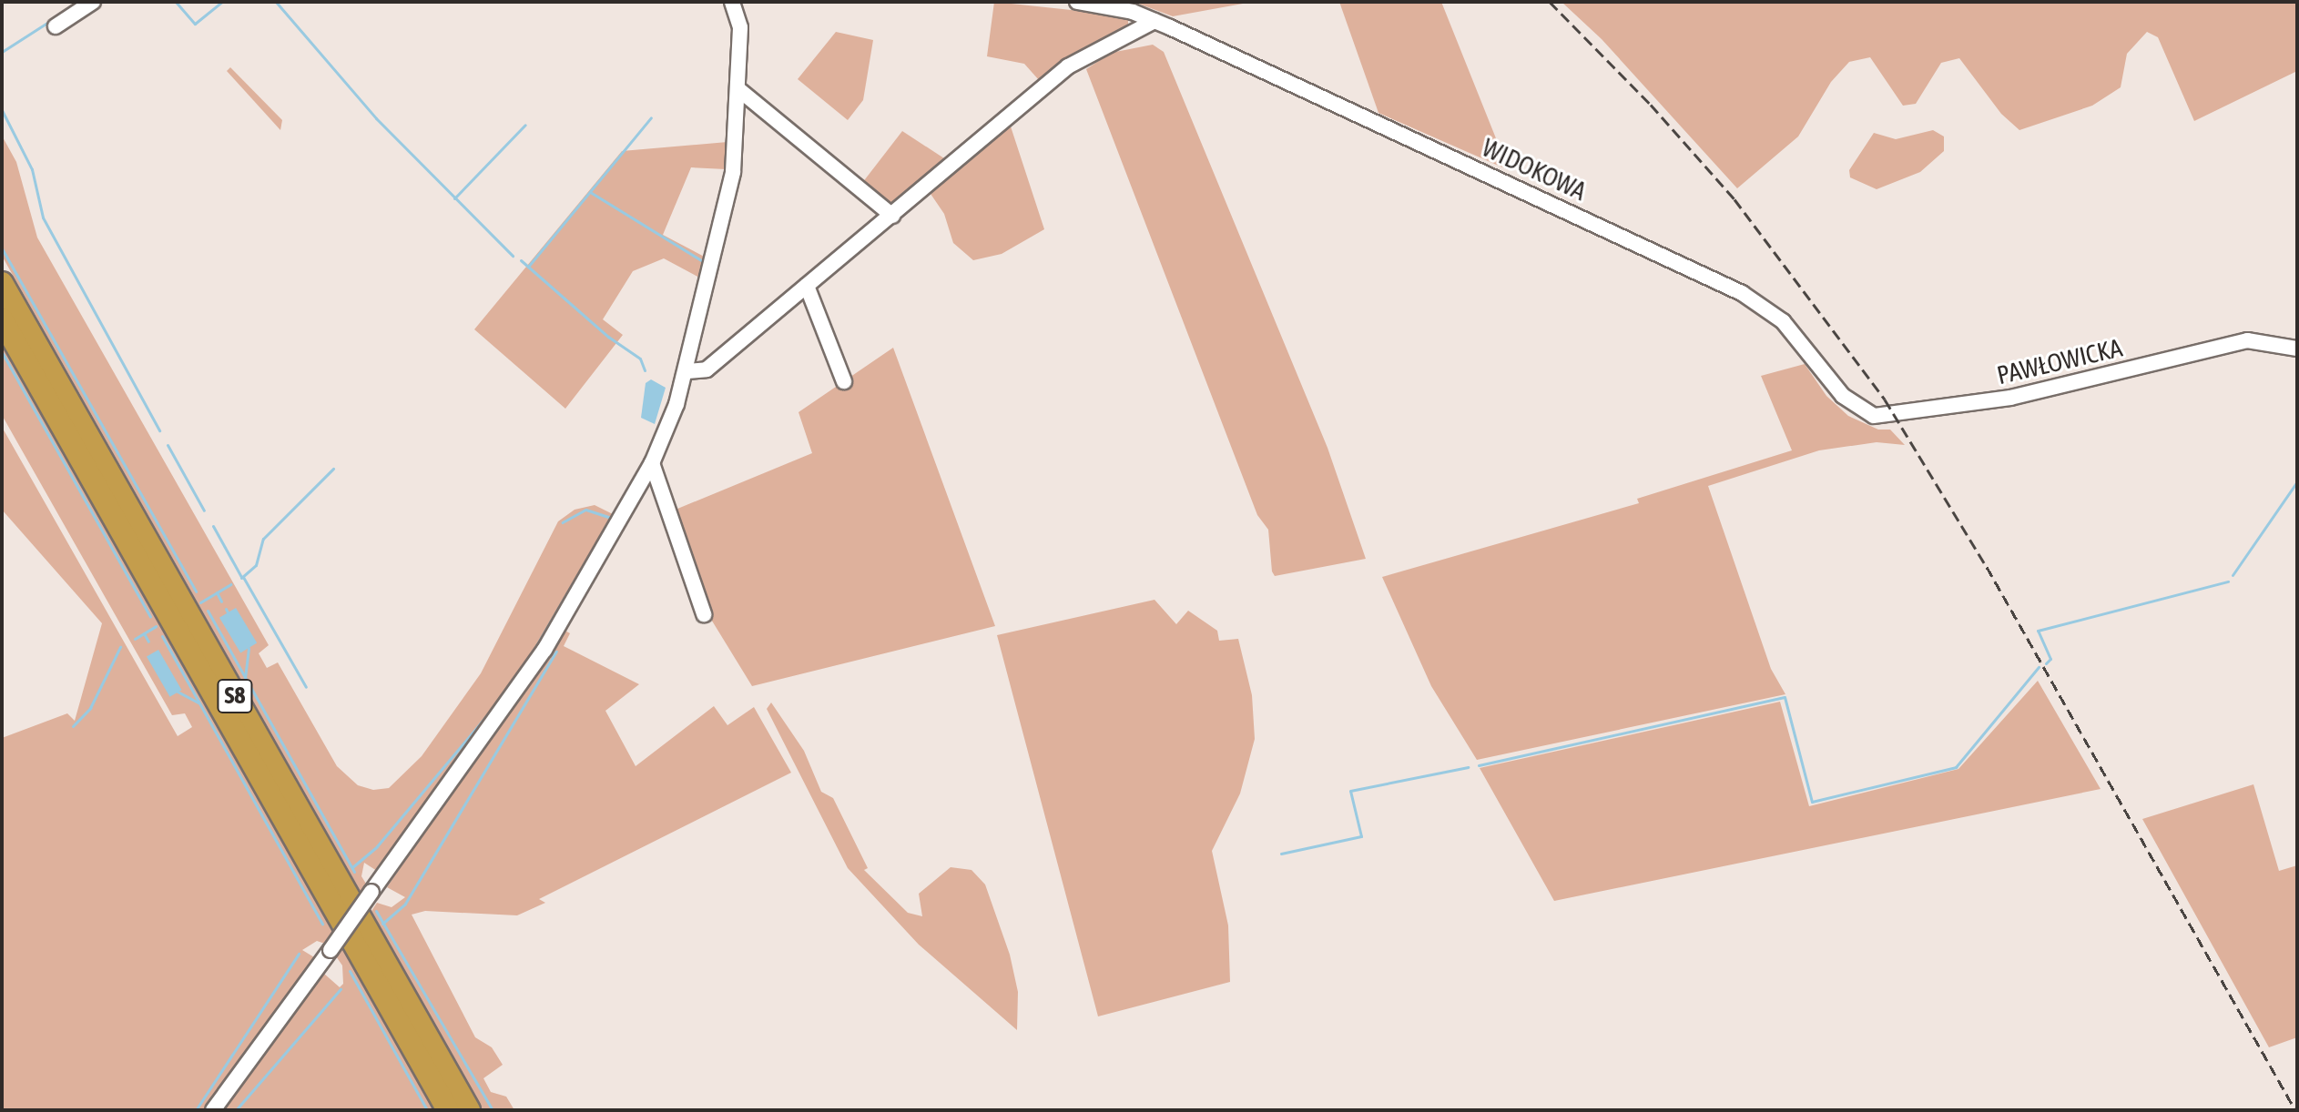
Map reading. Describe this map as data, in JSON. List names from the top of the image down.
{
  "streets": {
    "highway": ["S8"],
    "street": ["WIDOKOWA", "PAWŁOWICKA"]
  },
  "crossings": [
    ["WIDOKOWA", "PAWŁOWICKA"]
  ]
}
